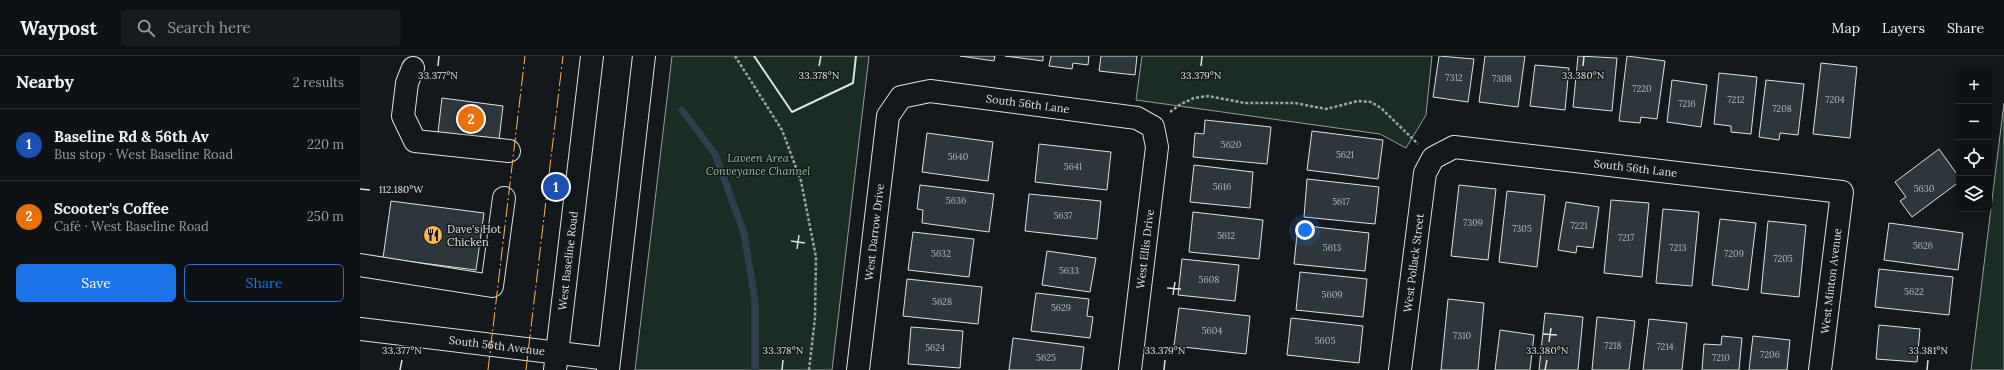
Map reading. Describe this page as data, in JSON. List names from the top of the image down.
{
  "streets": {
    "street": [
      "South 56th Lane",
      "West Darrow Drive",
      "West Ellis Drive",
      "West Baseline Road",
      "West Pollack Street",
      "West Minton Avenue",
      "South 56th Avenue"
    ]
  },
  "crossings": [
    ["South 56th Lane", "West Darrow Drive"],
    ["South 56th Lane", "West Ellis Drive"],
    ["South 56th Lane", "West Pollack Street"],
    ["South 56th Lane", "West Minton Avenue"],
    ["West Baseline Road", "South 56th Avenue"]
  ],
  "parks": ["Laveen Area Conveyance Channel"],
  "places": {
    "restaurant": ["Dave's Hot Chicken"]
  },
  "house_numbers": [
    "7312",
    "7308",
    "7220",
    "7212",
    "7204",
    "7216",
    "7208",
    "5620",
    "5621",
    "5640",
    "5641",
    "5616",
    "5630",
    "5636",
    "5617",
    "5637",
    "7309",
    "7221",
    "7305",
    "5612",
    "7217",
    "5626",
    "5613",
    "7213",
    "5632",
    "7209",
    "7205",
    "5633",
    "5608",
    "5622",
    "5609",
    "5628",
    "5629",
    "5604",
    "7310",
    "5605",
    "7218",
    "7214",
    "5624",
    "7206",
    "5625",
    "7210"
  ],
  "page": {
    "header": "Waypost",
    "search": "Search here",
    "nav": ["Map", "Layers", "Share"],
    "heading": ["Nearby", "2 results"],
    "map_buttons": ["+", "−"],
    "pins": ["2", "1"],
    "list": [
      {
        "mark": "1",
        "name": "Baseline Rd & 56th Av",
        "note": "Bus stop · West Baseline Road",
        "value": "220 m"
      },
      {
        "mark": "2",
        "name": "Scooter's Coffee",
        "note": "Café · West Baseline Road",
        "value": "250 m"
      }
    ],
    "buttons": ["Save", "Share"]
  },
  "coordinates": [
    "33.377°N",
    "33.378°N",
    "33.379°N",
    "33.380°N",
    "112.180°W",
    "33.381°N"
  ]
}
